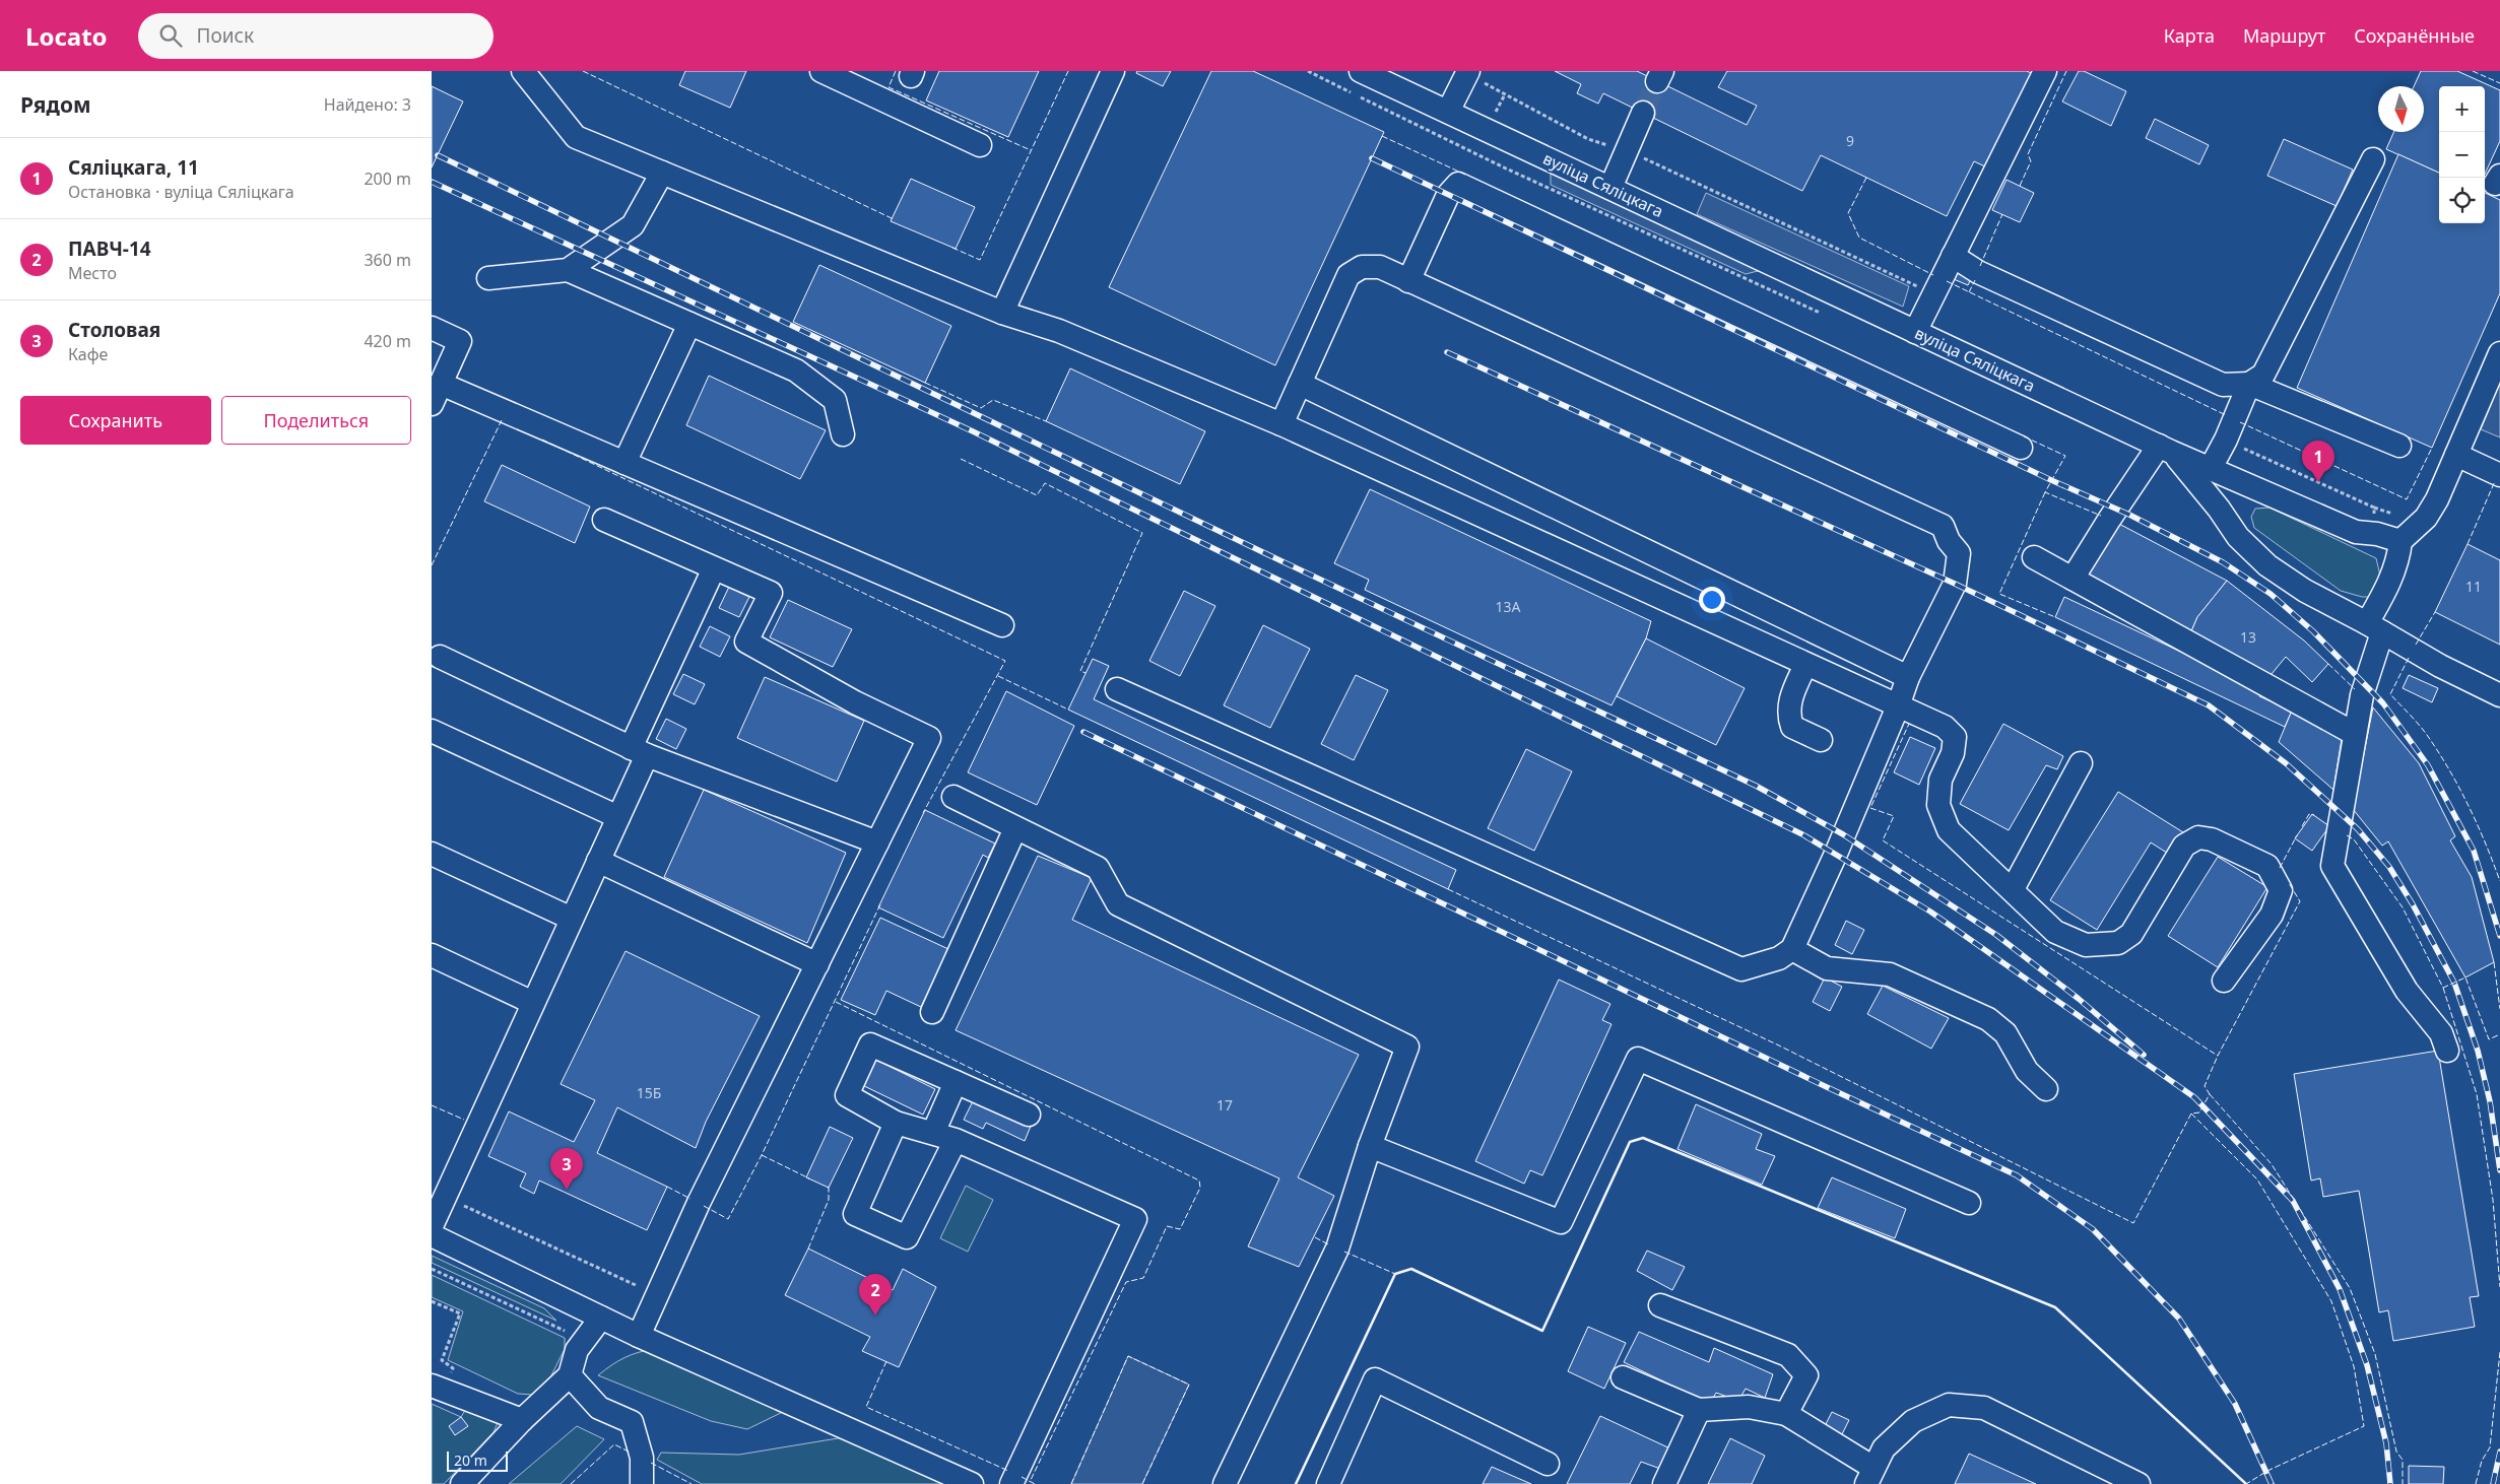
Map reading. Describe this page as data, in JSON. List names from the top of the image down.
{
  "streets": {
    "street": ["вуліца Сяліцкага"]
  },
  "house_numbers": [
    "9",
    "11",
    "13А",
    "13",
    "15Б",
    "17"
  ],
  "scale_bar": "20 m",
  "north": "bottom",
  "page": {
    "header": "Locato",
    "search": "Поиск",
    "nav": ["Карта", "Маршрут", "Сохранённые"],
    "heading": ["Рядом", "Найдено: 3"],
    "map_buttons": ["+", "−"],
    "list": [
      {
        "mark": "1",
        "name": "Сяліцкага, 11",
        "note": "Остановка · вуліца Сяліцкага",
        "value": "200 m"
      },
      {
        "mark": "2",
        "name": "ПАВЧ-14",
        "note": "Место",
        "value": "360 m"
      },
      {
        "mark": "3",
        "name": "Столовая",
        "note": "Кафе",
        "value": "420 m"
      }
    ],
    "buttons": ["Сохранить", "Поделиться"],
    "pins": ["1", "3", "2"],
    "scale": "20 m"
  }
}
